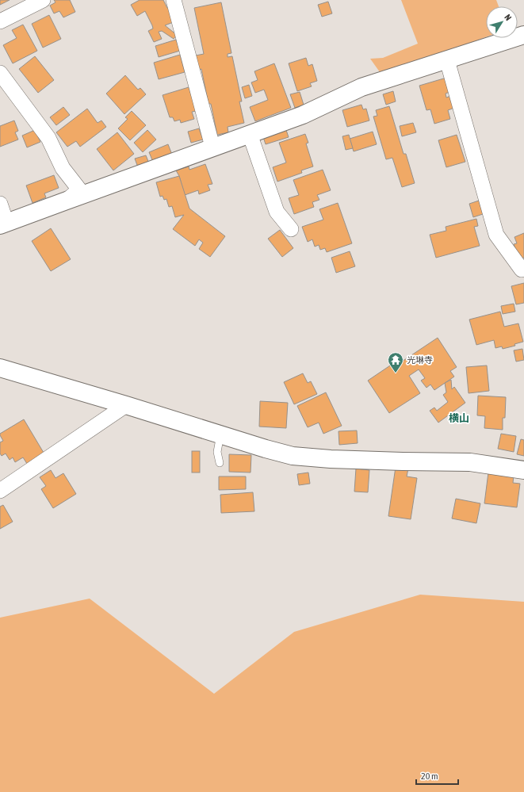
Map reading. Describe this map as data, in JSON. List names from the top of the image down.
{
  "districts": ["横山"],
  "places": {
    "temple": ["光琳寺"]
  },
  "scale_bar": "20 m",
  "north": "top right"
}
